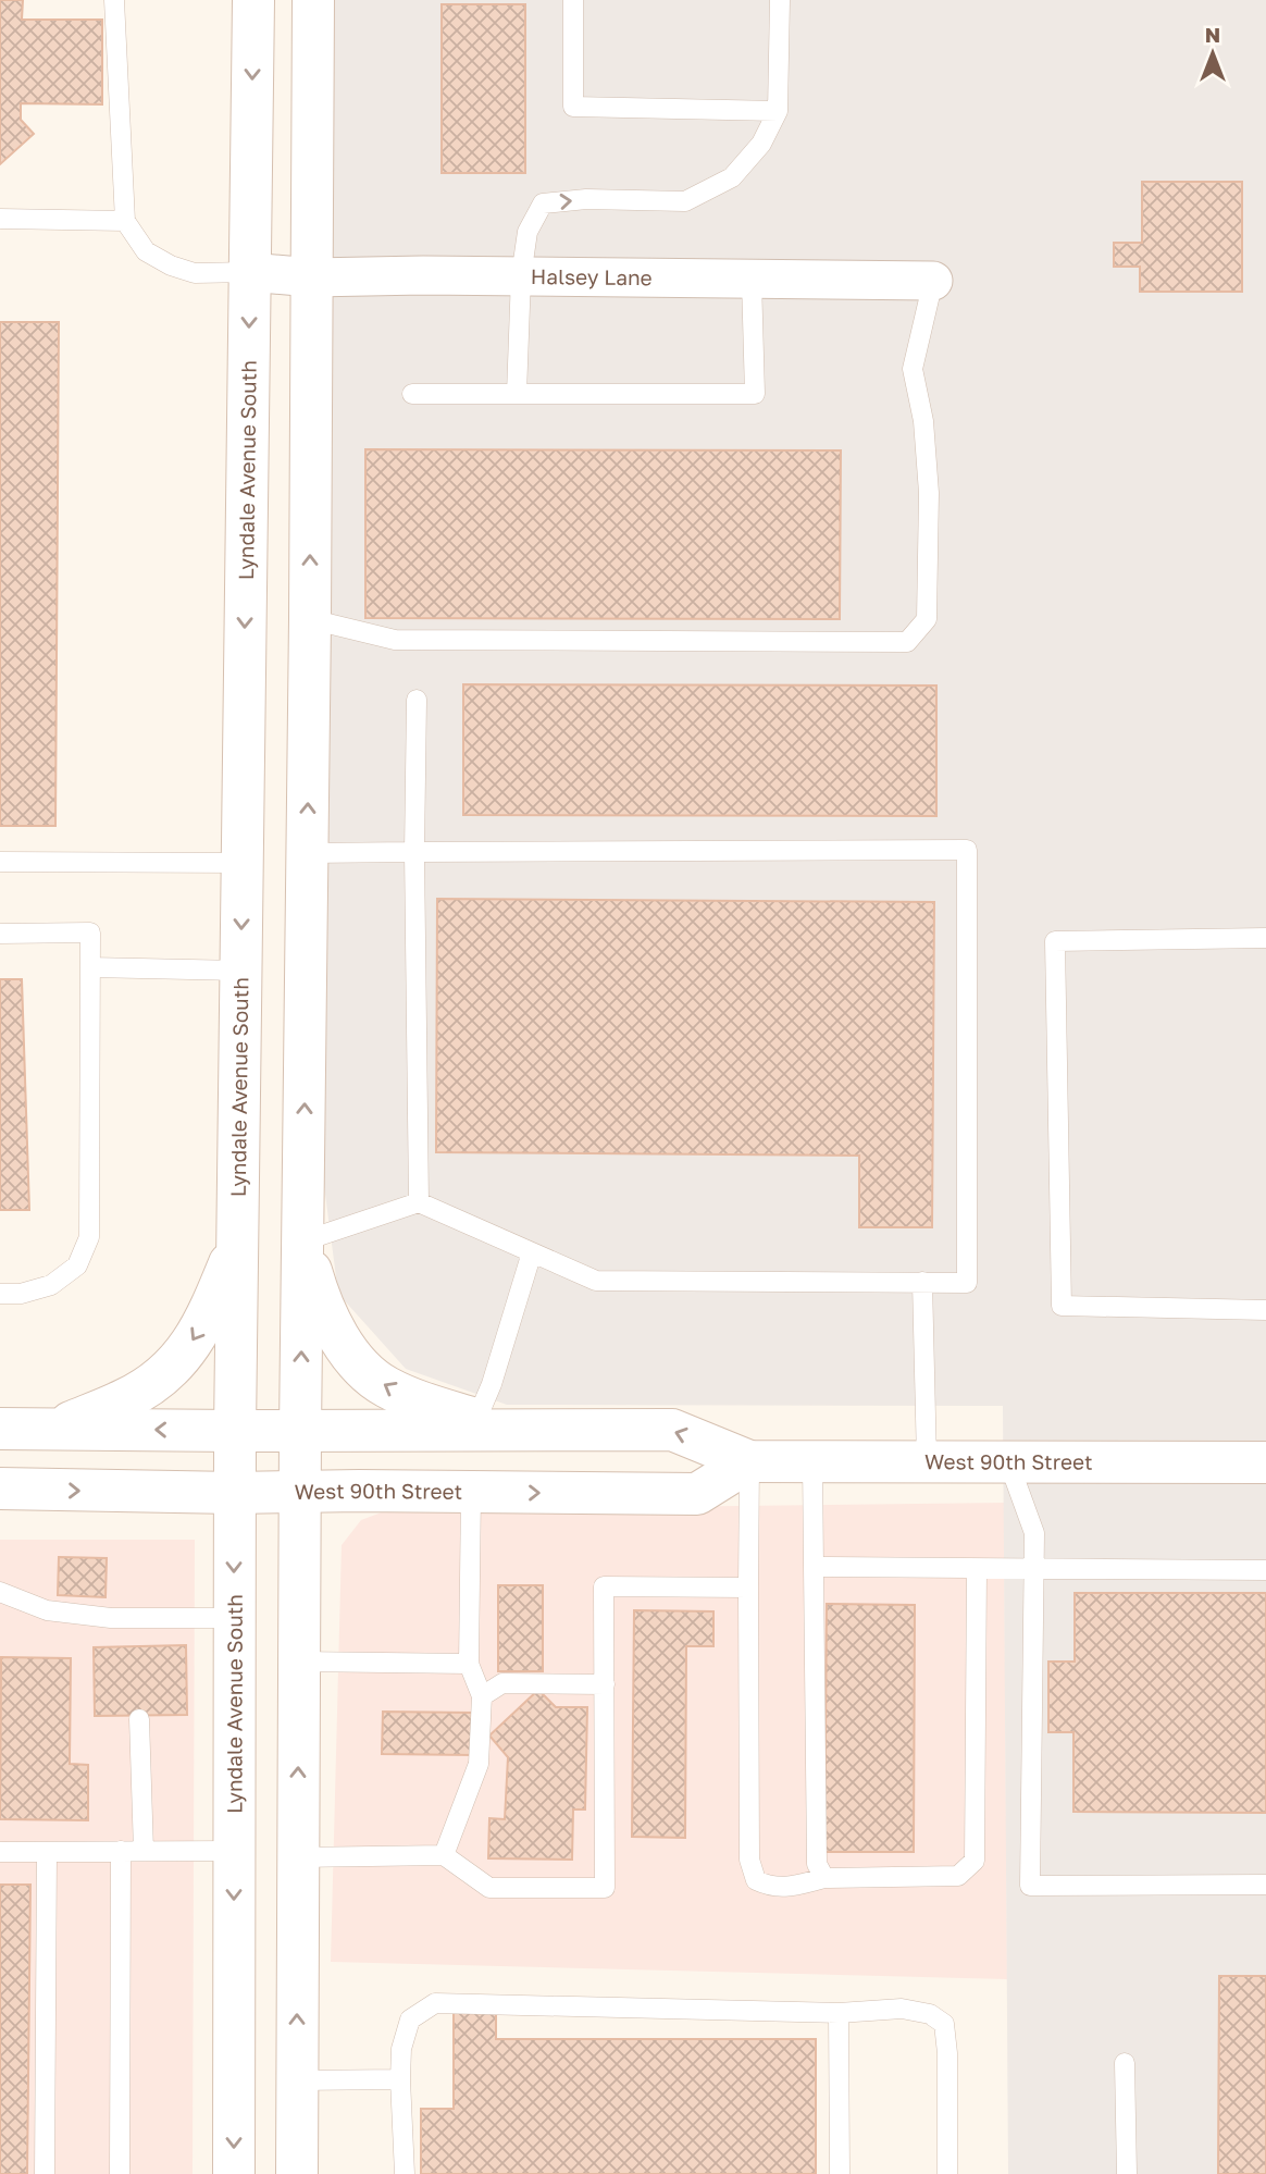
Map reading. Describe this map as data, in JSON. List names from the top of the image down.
{
  "streets": {
    "main road": ["Lyndale Avenue South", "West 90th Street"],
    "street": ["Halsey Lane"]
  },
  "crossings": [
    ["Halsey Lane", "Lyndale Avenue South"],
    ["Lyndale Avenue South", "West 90th Street"]
  ],
  "north": "top"
}
